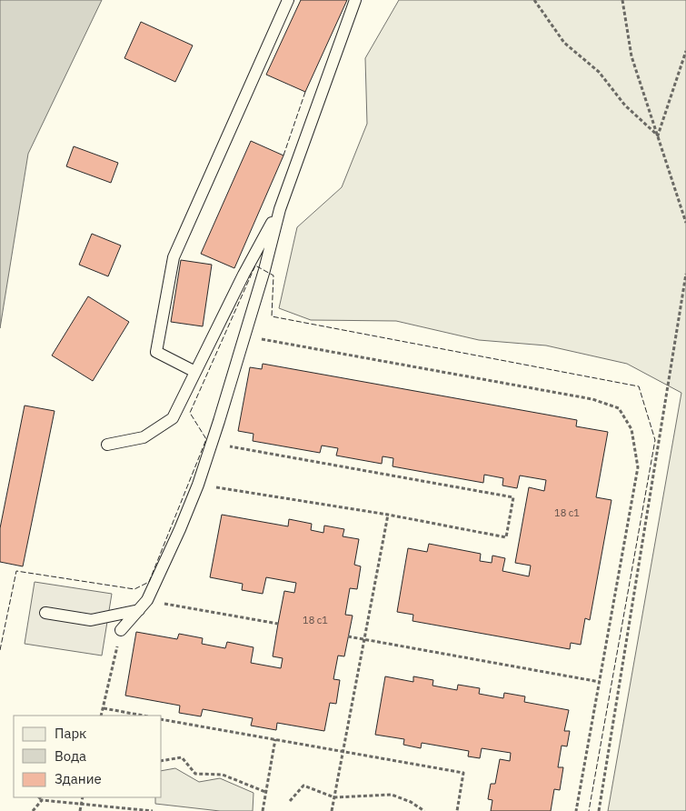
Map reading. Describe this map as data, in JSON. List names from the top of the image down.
{
  "house_numbers": ["18 с1", "18 с1"],
  "legend": ["Парк", "Вода", "Здание"]
}
